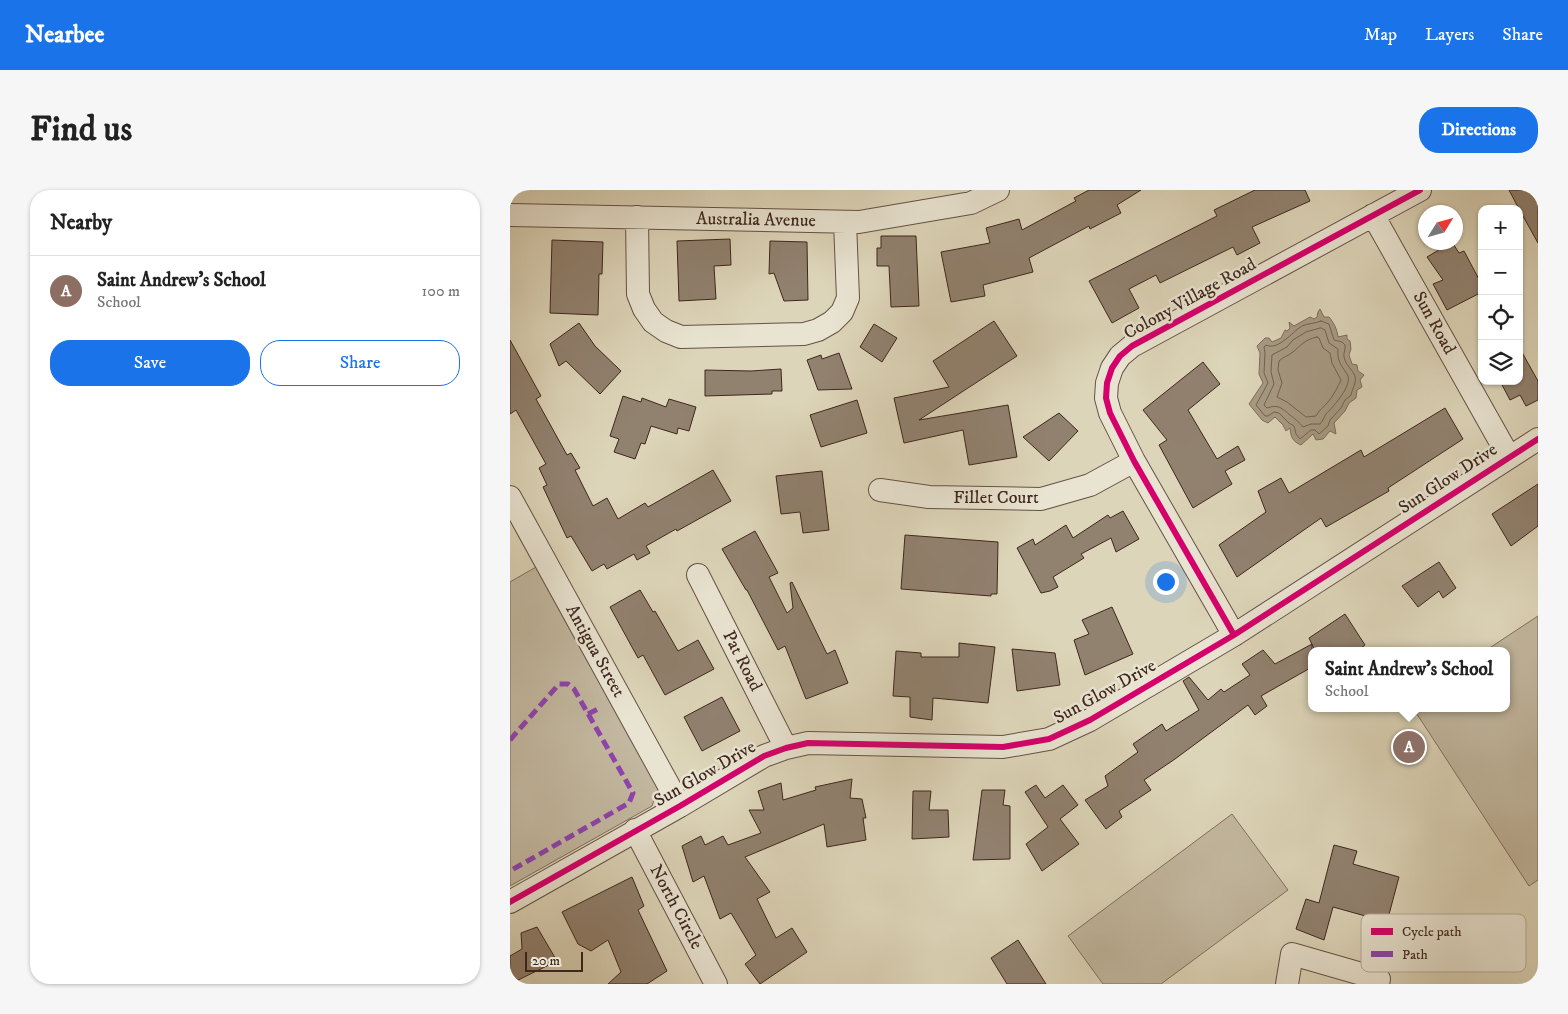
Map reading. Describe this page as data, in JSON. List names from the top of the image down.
{
  "streets": {
    "street": [
      "Australia Avenue",
      "Colony Village Road",
      "Sun Road",
      "Sun Glow Drive",
      "Fillet Court",
      "Antigua Street",
      "Pat Road",
      "North Circle"
    ]
  },
  "crossings": [
    ["Colony Village Road", "Sun Road"],
    ["Colony Village Road", "Sun Glow Drive"],
    ["Colony Village Road", "Fillet Court"],
    ["Sun Road", "Sun Glow Drive"],
    ["Sun Glow Drive", "Antigua Street"],
    ["Sun Glow Drive", "Pat Road"],
    ["Sun Glow Drive", "North Circle"]
  ],
  "legend": ["Cycle path", "Path"],
  "scale_bar": "20 m",
  "north": "top right",
  "page": {
    "header": "Nearbee",
    "nav": ["Map", "Layers", "Share"],
    "buttons": [
      "Directions",
      ["Save", "Share"]
    ],
    "title": "Find us",
    "heading": "Nearby",
    "map_buttons": ["+", "−"],
    "list": [
      {
        "mark": "A",
        "name": "Saint Andrew's School",
        "note": "School",
        "value": "100 m"
      }
    ],
    "popup": ["Saint Andrew's School", "School"],
    "pins": "A",
    "scale": "20 m"
  }
}
